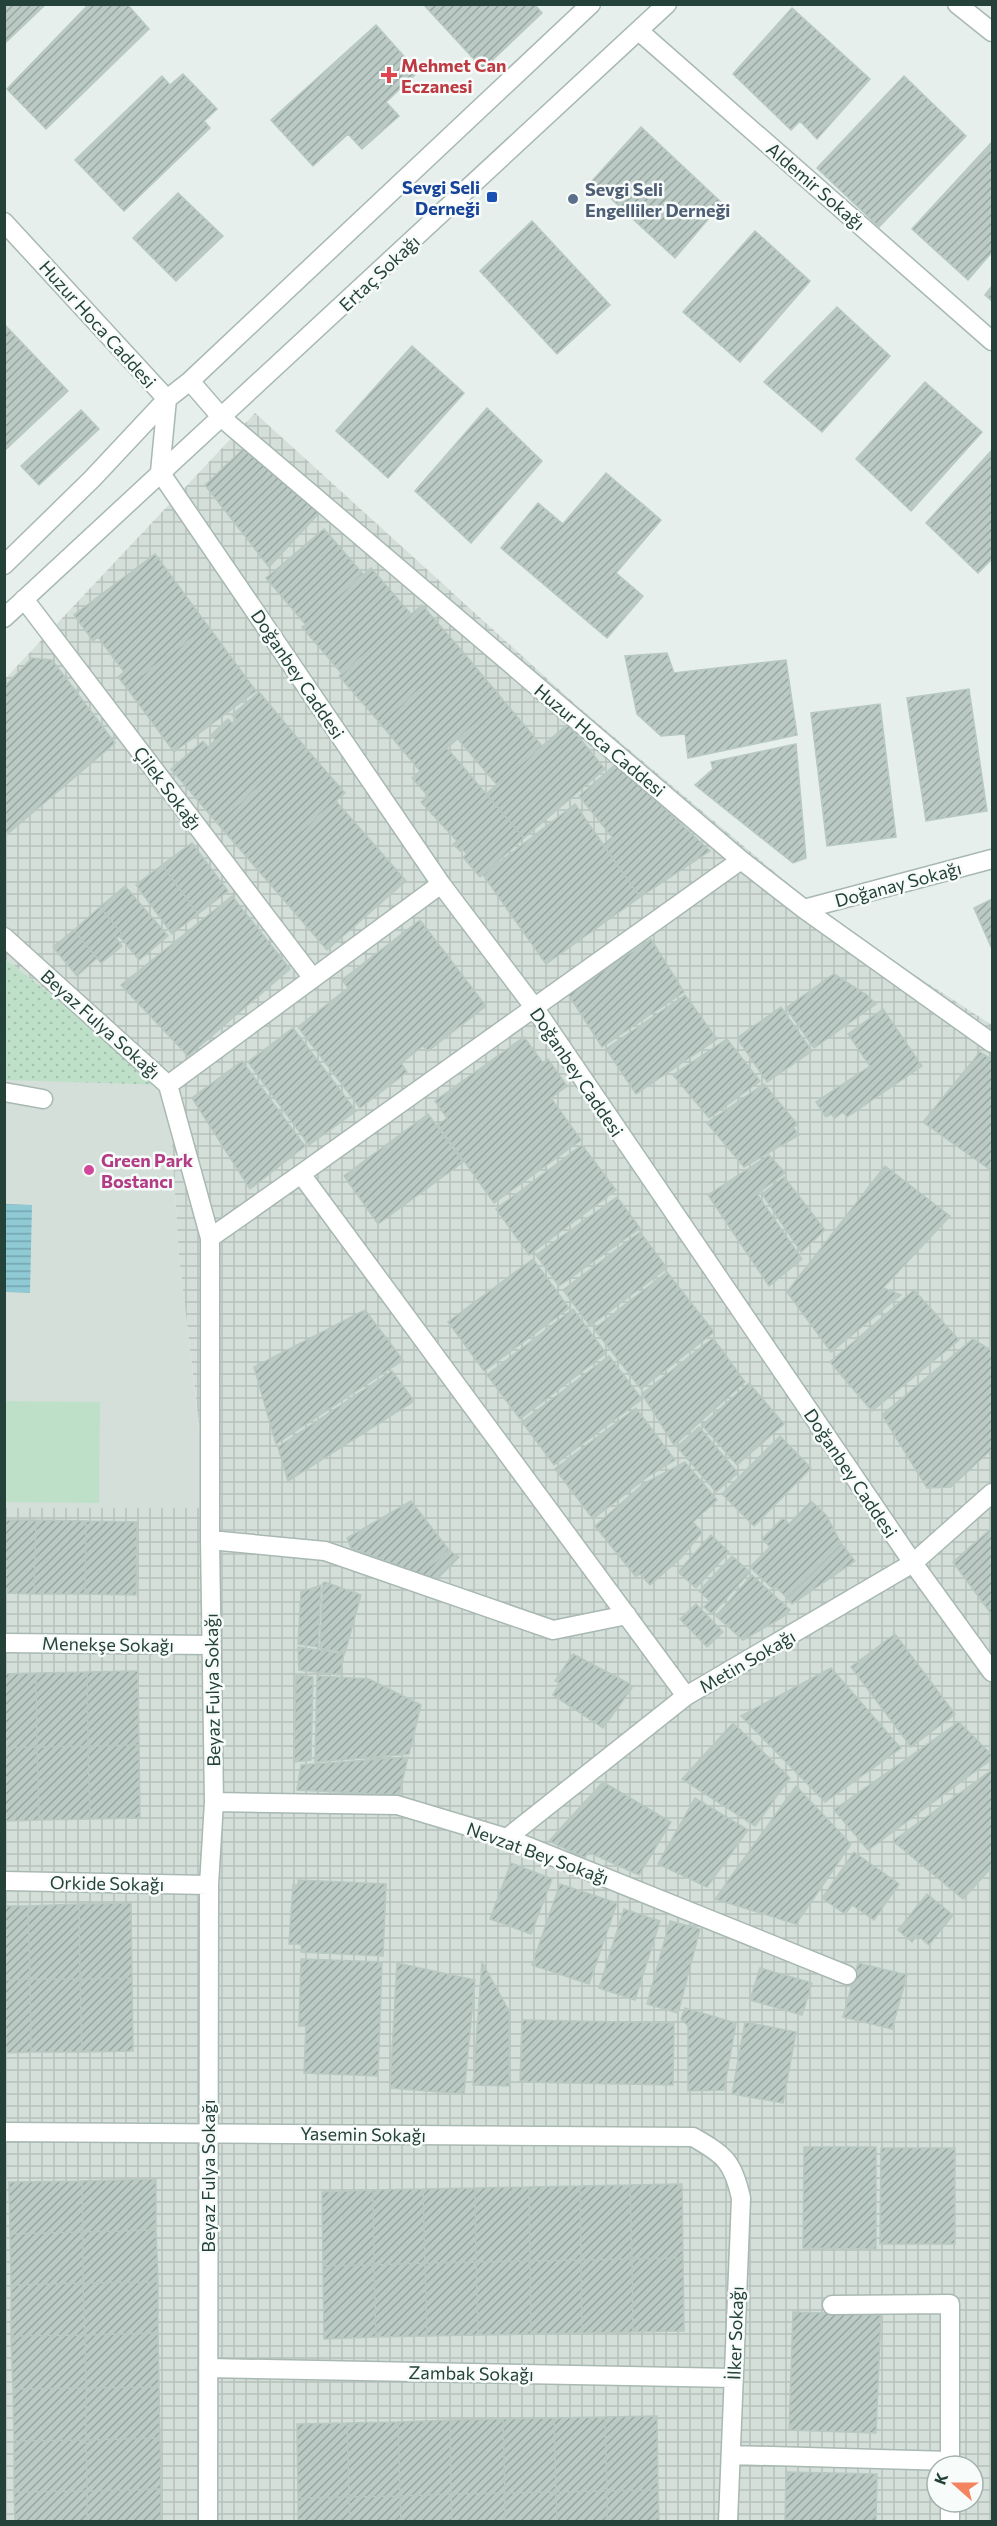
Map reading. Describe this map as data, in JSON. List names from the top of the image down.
{
  "streets": {
    "street": [
      "Aldemir Sokağı",
      "Ertaç Sokağı",
      "Huzur Hoca Caddesi",
      "Doğanbey Caddesi",
      "Çilek Sokağı",
      "Doğanay Sokağı",
      "Beyaz Fulya Sokağı",
      "Menekşe Sokağı",
      "Metin Sokağı",
      "Nevzat Bey Sokağı",
      "Orkide Sokağı",
      "Yasemin Sokağı",
      "İlker Sokağı",
      "Zambak Sokağı"
    ]
  },
  "crossings": [
    ["Aldemir Sokağı", "Ertaç Sokağı"],
    ["Ertaç Sokağı", "Huzur Hoca Caddesi"],
    ["Ertaç Sokağı", "Doğanbey Caddesi"],
    ["Ertaç Sokağı", "Çilek Sokağı"],
    ["Huzur Hoca Caddesi", "Doğanbey Caddesi"],
    ["Huzur Hoca Caddesi", "Doğanay Sokağı"],
    ["Doğanbey Caddesi", "Metin Sokağı"],
    ["Beyaz Fulya Sokağı", "Menekşe Sokağı"],
    ["Beyaz Fulya Sokağı", "Nevzat Bey Sokağı"],
    ["Beyaz Fulya Sokağı", "Orkide Sokağı"],
    ["Beyaz Fulya Sokağı", "Yasemin Sokağı"],
    ["Beyaz Fulya Sokağı", "Zambak Sokağı"],
    ["Metin Sokağı", "Nevzat Bey Sokağı"],
    ["Yasemin Sokağı", "İlker Sokağı"],
    ["İlker Sokağı", "Zambak Sokağı"]
  ],
  "places": {
    "health": ["Mehmet Can Eczanesi"],
    "transit": ["Sevgi Seli Derneği"],
    "other": ["Sevgi Seli Engelliler Derneği", "Green Park Bostancı"]
  },
  "north": "left"
}
